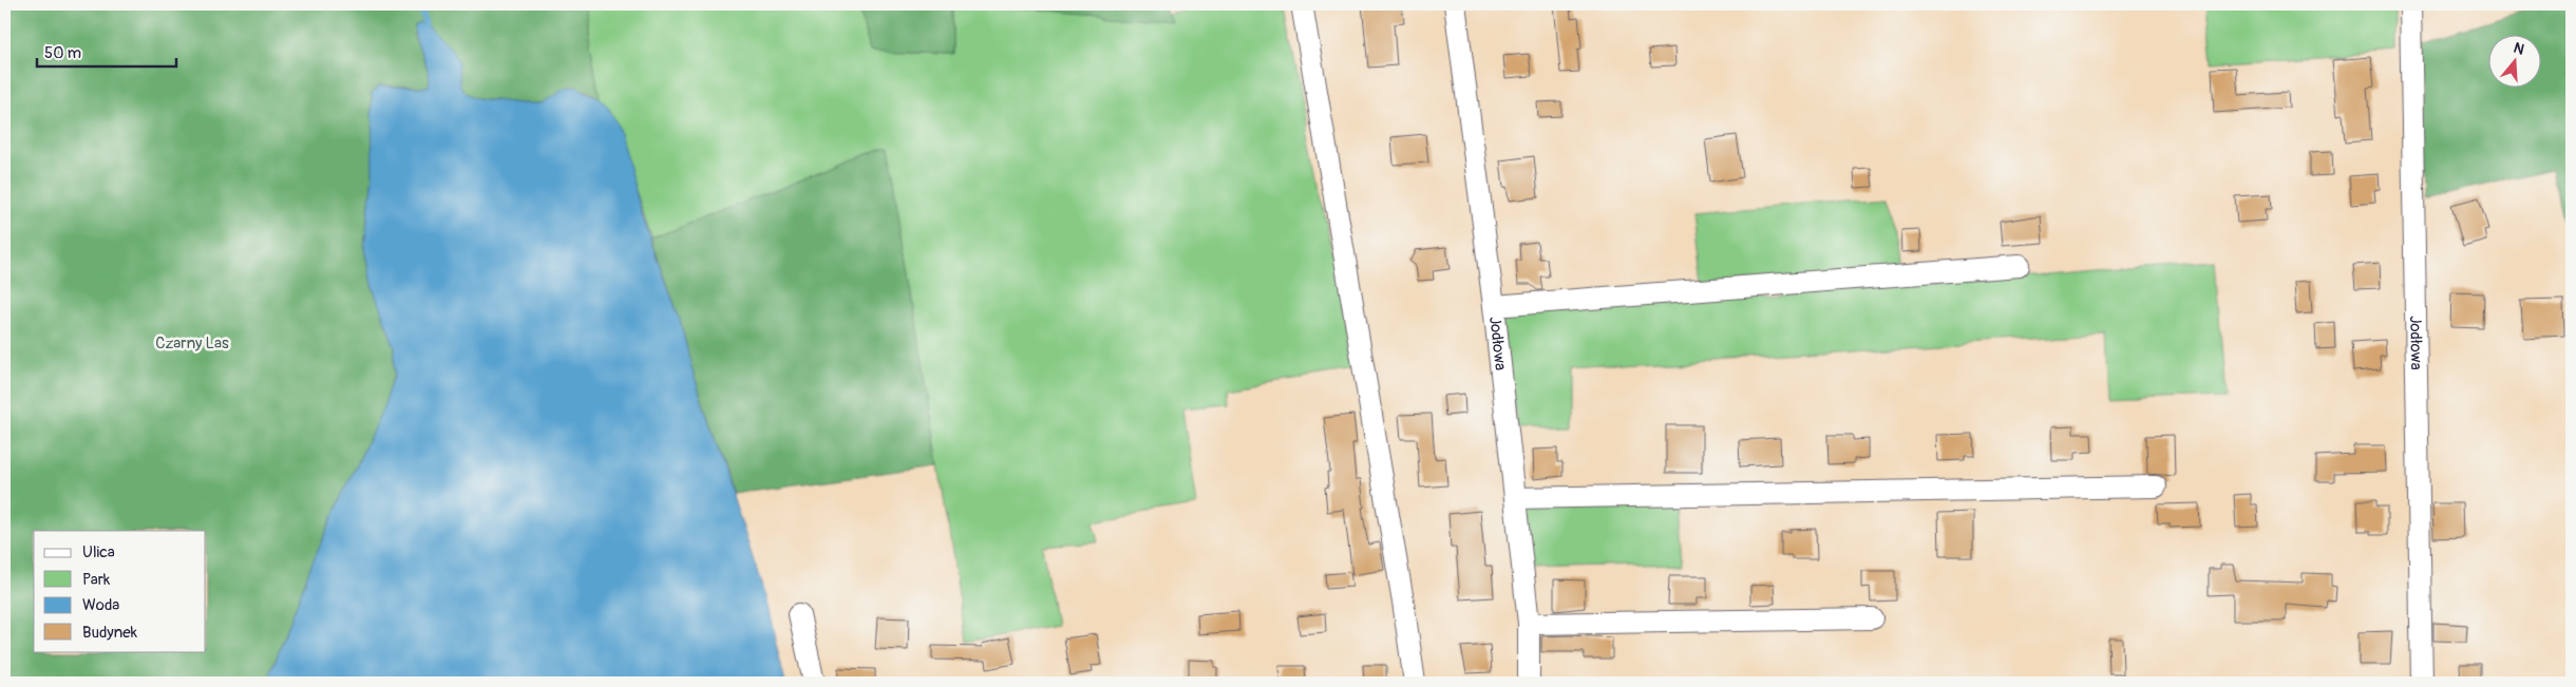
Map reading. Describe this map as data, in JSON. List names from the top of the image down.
{
  "streets": {
    "street": ["Jodłowa"]
  },
  "parks": ["Czarny Las"],
  "legend": [
    "Ulica",
    "Park",
    "Woda",
    "Budynek"
  ],
  "scale_bar": "50 m",
  "north": "top"
}
